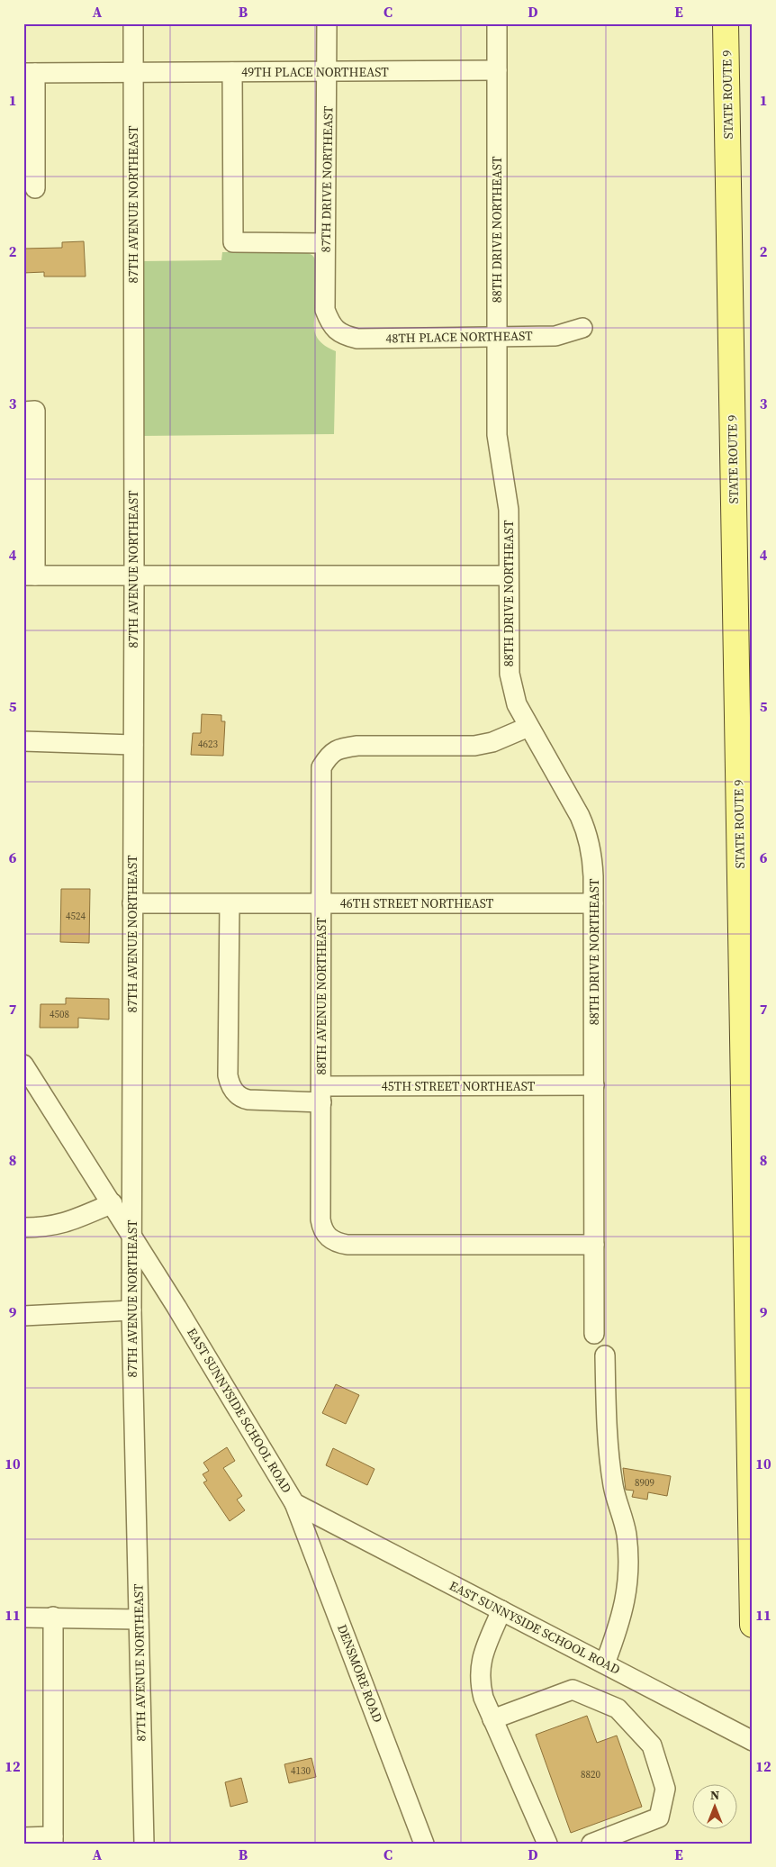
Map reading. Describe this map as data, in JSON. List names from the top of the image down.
{
  "streets": {
    "main road": ["STATE ROUTE 9"],
    "street": [
      "49TH PLACE NORTHEAST",
      "87TH DRIVE NORTHEAST",
      "87TH AVENUE NORTHEAST",
      "88TH DRIVE NORTHEAST",
      "48TH PLACE NORTHEAST",
      "46TH STREET NORTHEAST",
      "88TH AVENUE NORTHEAST",
      "45TH STREET NORTHEAST",
      "EAST SUNNYSIDE SCHOOL ROAD",
      "DENSMORE ROAD"
    ]
  },
  "crossings": [
    ["49TH PLACE NORTHEAST", "87TH DRIVE NORTHEAST"],
    ["49TH PLACE NORTHEAST", "87TH AVENUE NORTHEAST"],
    ["49TH PLACE NORTHEAST", "88TH DRIVE NORTHEAST"],
    ["87TH DRIVE NORTHEAST", "48TH PLACE NORTHEAST"],
    ["87TH AVENUE NORTHEAST", "46TH STREET NORTHEAST"],
    ["87TH AVENUE NORTHEAST", "EAST SUNNYSIDE SCHOOL ROAD"],
    ["88TH DRIVE NORTHEAST", "48TH PLACE NORTHEAST"],
    ["88TH DRIVE NORTHEAST", "46TH STREET NORTHEAST"],
    ["88TH DRIVE NORTHEAST", "88TH AVENUE NORTHEAST"],
    ["88TH DRIVE NORTHEAST", "45TH STREET NORTHEAST"],
    ["46TH STREET NORTHEAST", "88TH AVENUE NORTHEAST"],
    ["46TH STREET NORTHEAST", "45TH STREET NORTHEAST"],
    ["88TH AVENUE NORTHEAST", "45TH STREET NORTHEAST"],
    ["EAST SUNNYSIDE SCHOOL ROAD", "DENSMORE ROAD"]
  ],
  "house_numbers": [
    "4623",
    "4524",
    "4508",
    "8909",
    "4130",
    "8820"
  ],
  "north": "top",
  "grid": {
    "columns": [
      "A",
      "B",
      "C",
      "D",
      "E"
    ],
    "rows": [
      "1",
      "2",
      "3",
      "4",
      "5",
      "6",
      "7",
      "8",
      "9",
      "10",
      "11",
      "12"
    ]
  }
}
